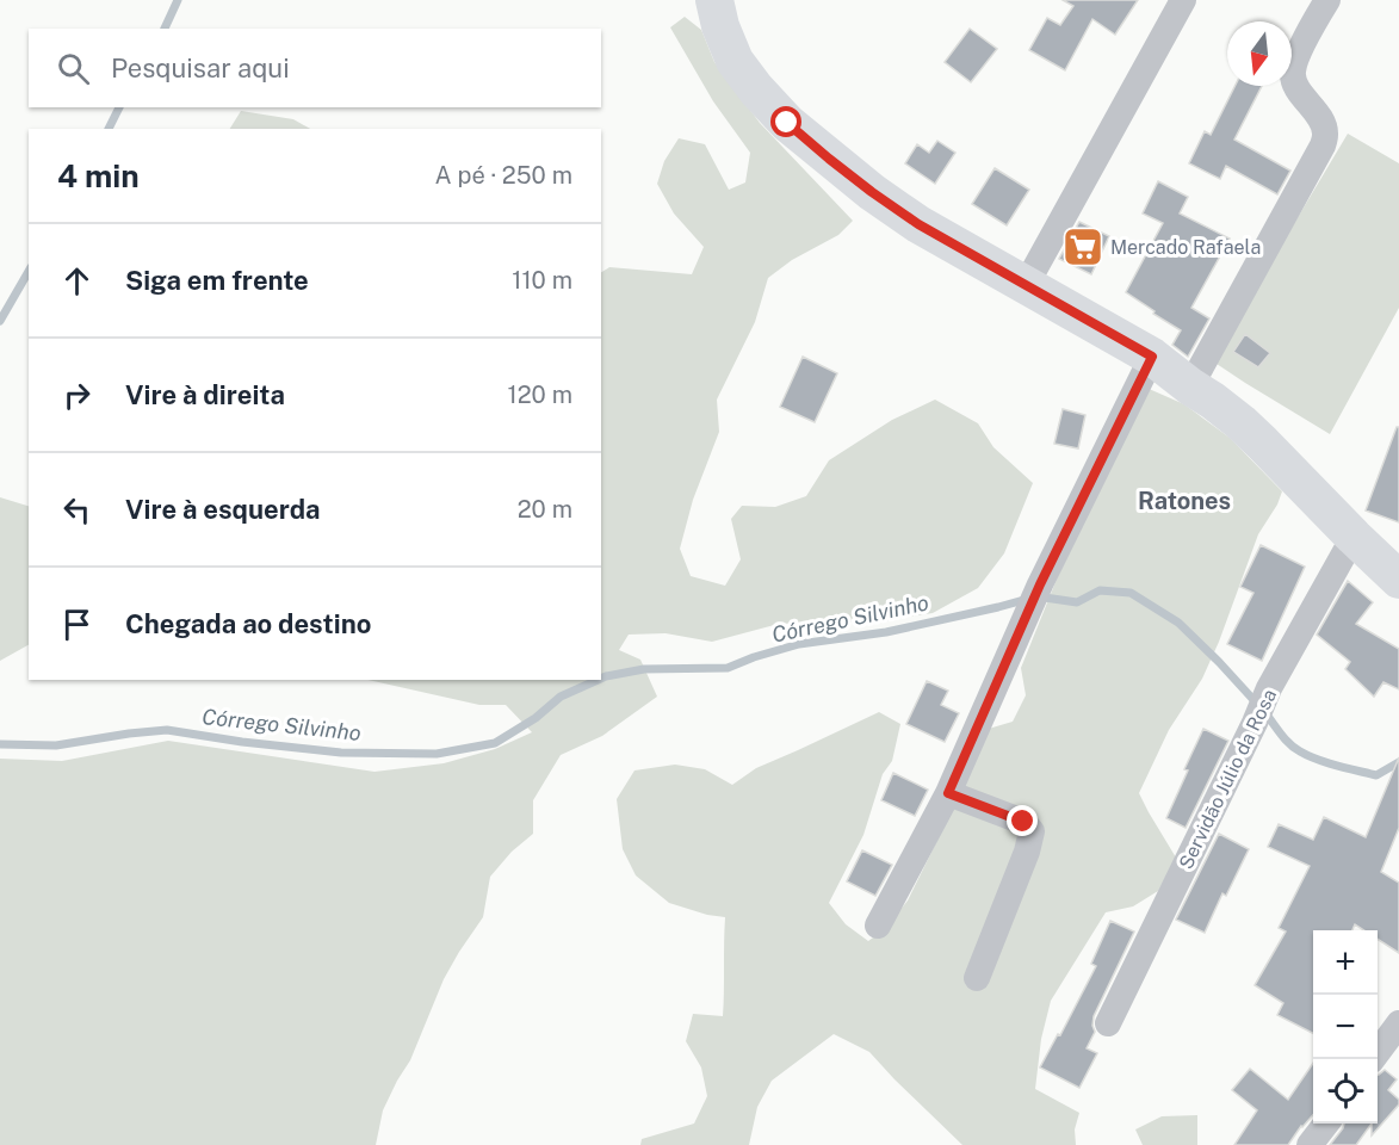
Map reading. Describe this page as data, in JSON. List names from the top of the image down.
{
  "streets": {
    "street": ["Servidão Júlio da Rosa"]
  },
  "districts": ["Ratones"],
  "water": ["Córrego Silvinho"],
  "places": {
    "supermarket": ["Mercado Rafaela"]
  },
  "north": "bottom",
  "page": {
    "search": "Pesquisar aqui",
    "heading": ["4 min", "A pé · 250 m"],
    "list": [
      ["Siga em frente", "110 m"],
      ["Vire à direita", "120 m"],
      ["Vire à esquerda", "20 m"],
      "Chegada ao destino"
    ],
    "map_buttons": ["+", "−"]
  }
}
